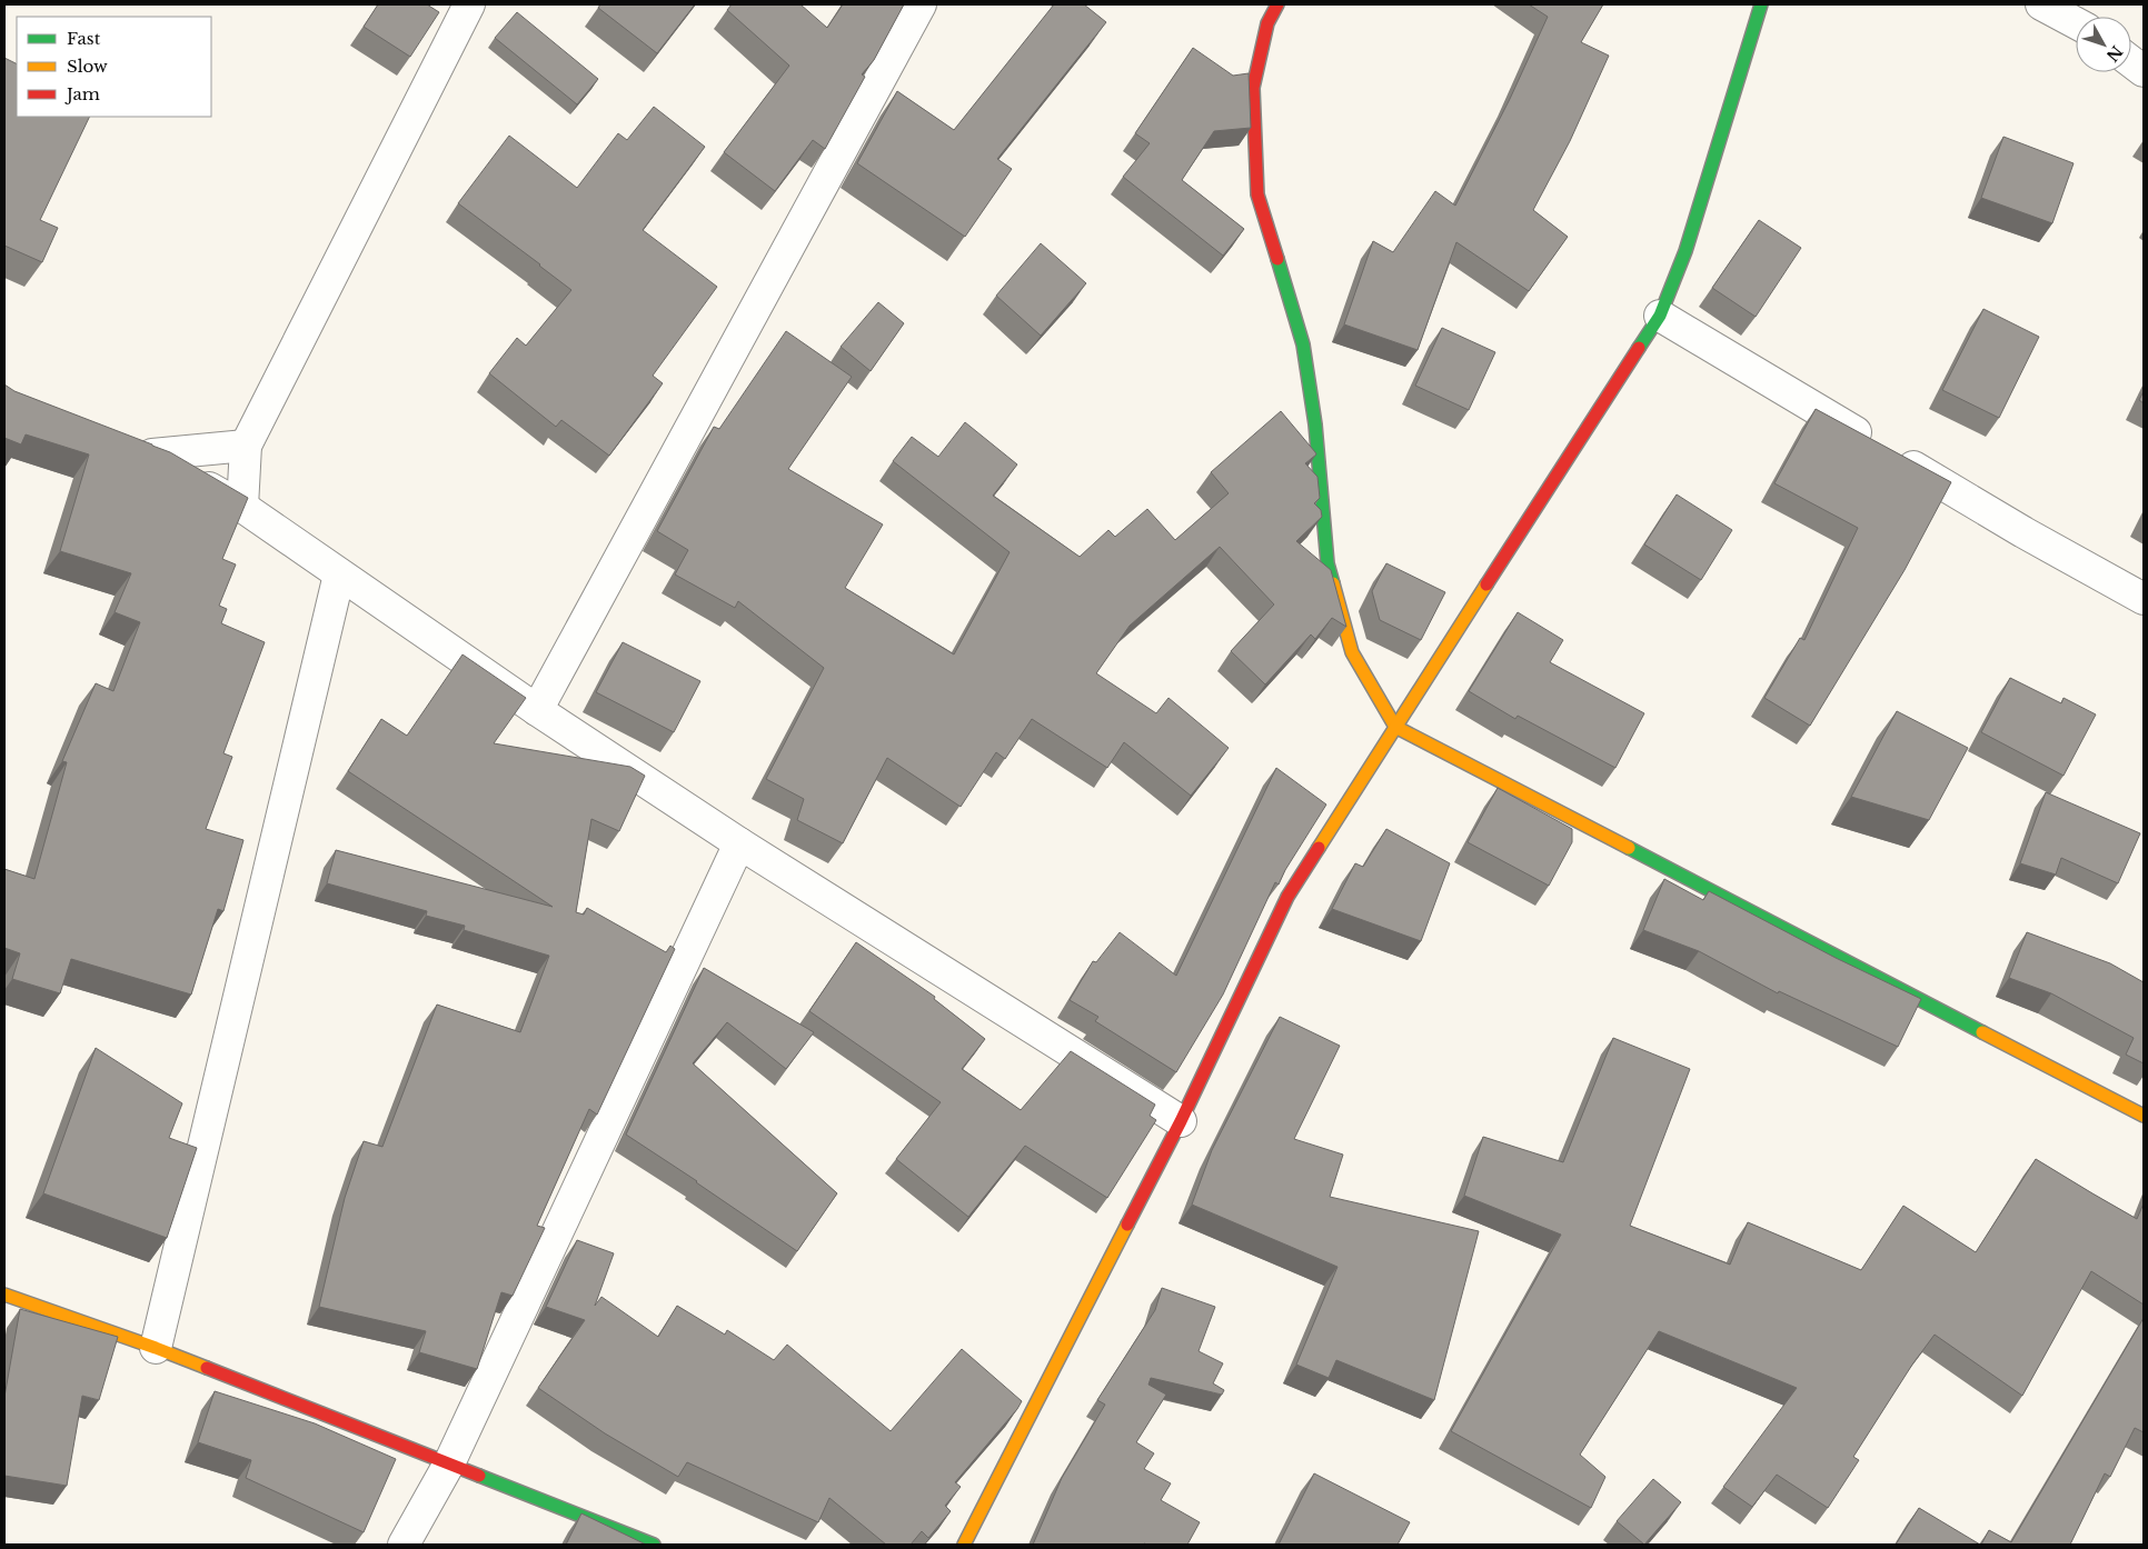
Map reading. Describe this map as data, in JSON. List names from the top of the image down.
{
  "legend": ["Fast", "Slow", "Jam"],
  "north": "bottom right"
}
